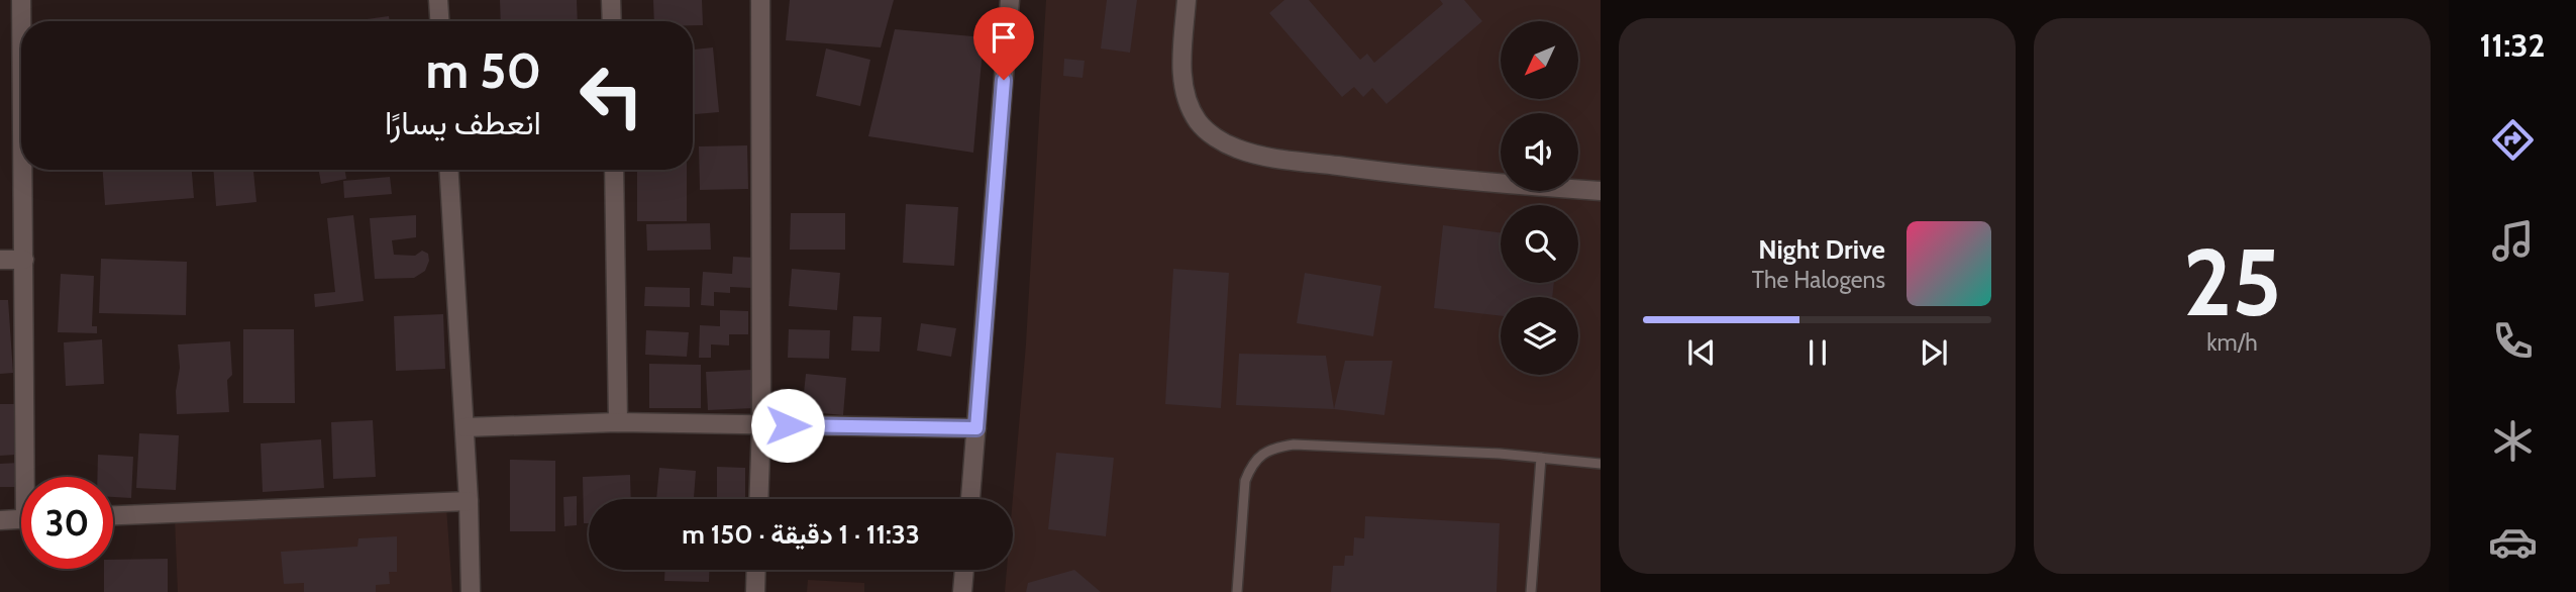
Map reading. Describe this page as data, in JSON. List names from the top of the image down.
{
  "north": "bottom left",
  "page": {
    "tabs": "11:32",
    "tile": ["25", "km/h"],
    "turn": ["50 m", "انعطف يسارًا"],
    "song": ["Night Drive", "The Halogens"],
    "limit": "30",
    "trip": "11:33 · 1 دقيقة · 150 m"
  }
}
